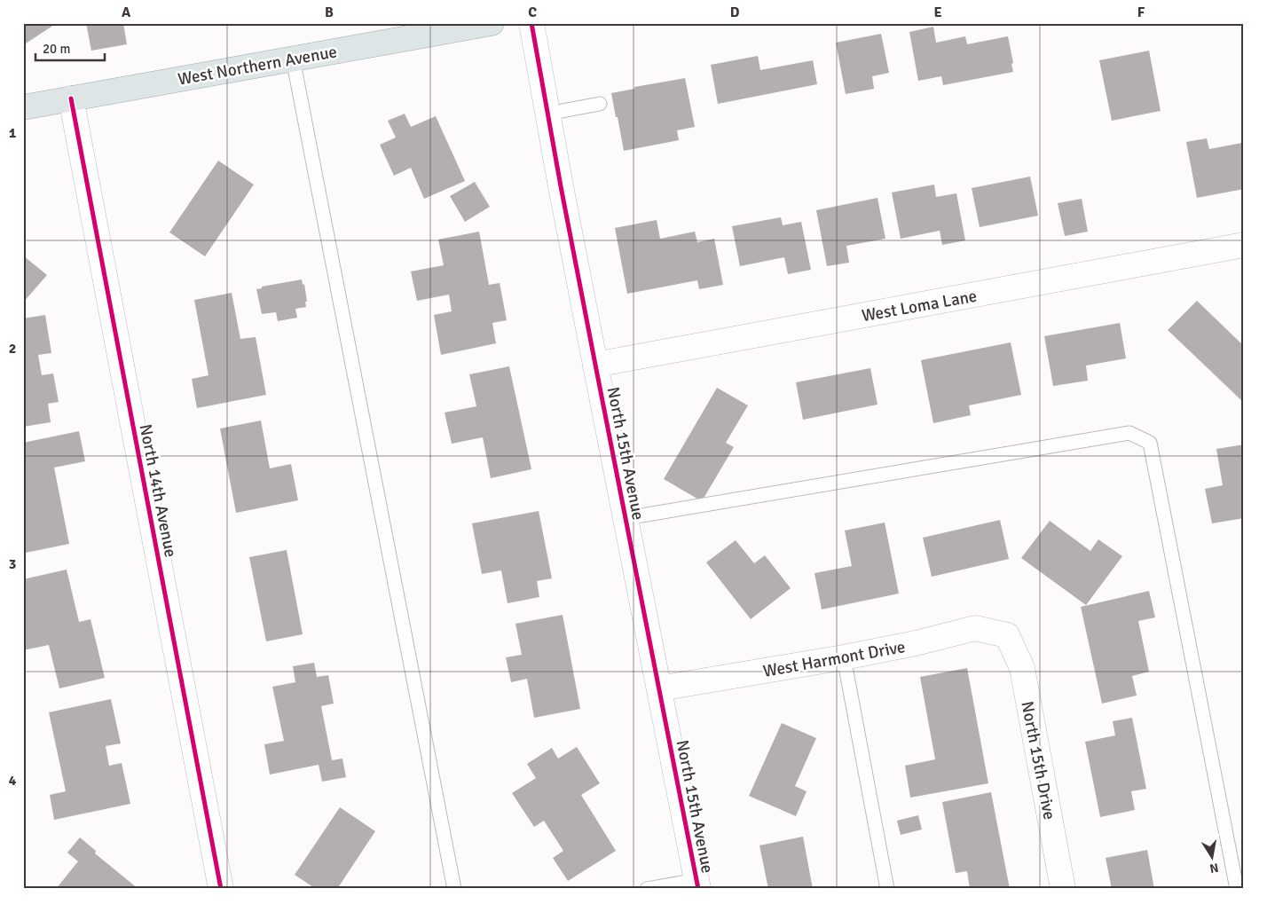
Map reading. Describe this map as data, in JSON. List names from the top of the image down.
{
  "streets": {
    "main road": ["West Northern Avenue"],
    "street": [
      "West Loma Lane",
      "North 15th Avenue",
      "North 14th Avenue",
      "West Harmont Drive",
      "North 15th Drive"
    ]
  },
  "crossings": [
    ["West Northern Avenue", "North 14th Avenue"],
    ["West Loma Lane", "North 15th Avenue"],
    ["North 15th Avenue", "West Harmont Drive"],
    ["West Harmont Drive", "North 15th Drive"]
  ],
  "scale_bar": "20 m",
  "north": "bottom",
  "grid": {
    "columns": [
      "A",
      "B",
      "C",
      "D",
      "E",
      "F"
    ],
    "rows": [
      "1",
      "2",
      "3",
      "4"
    ]
  }
}
